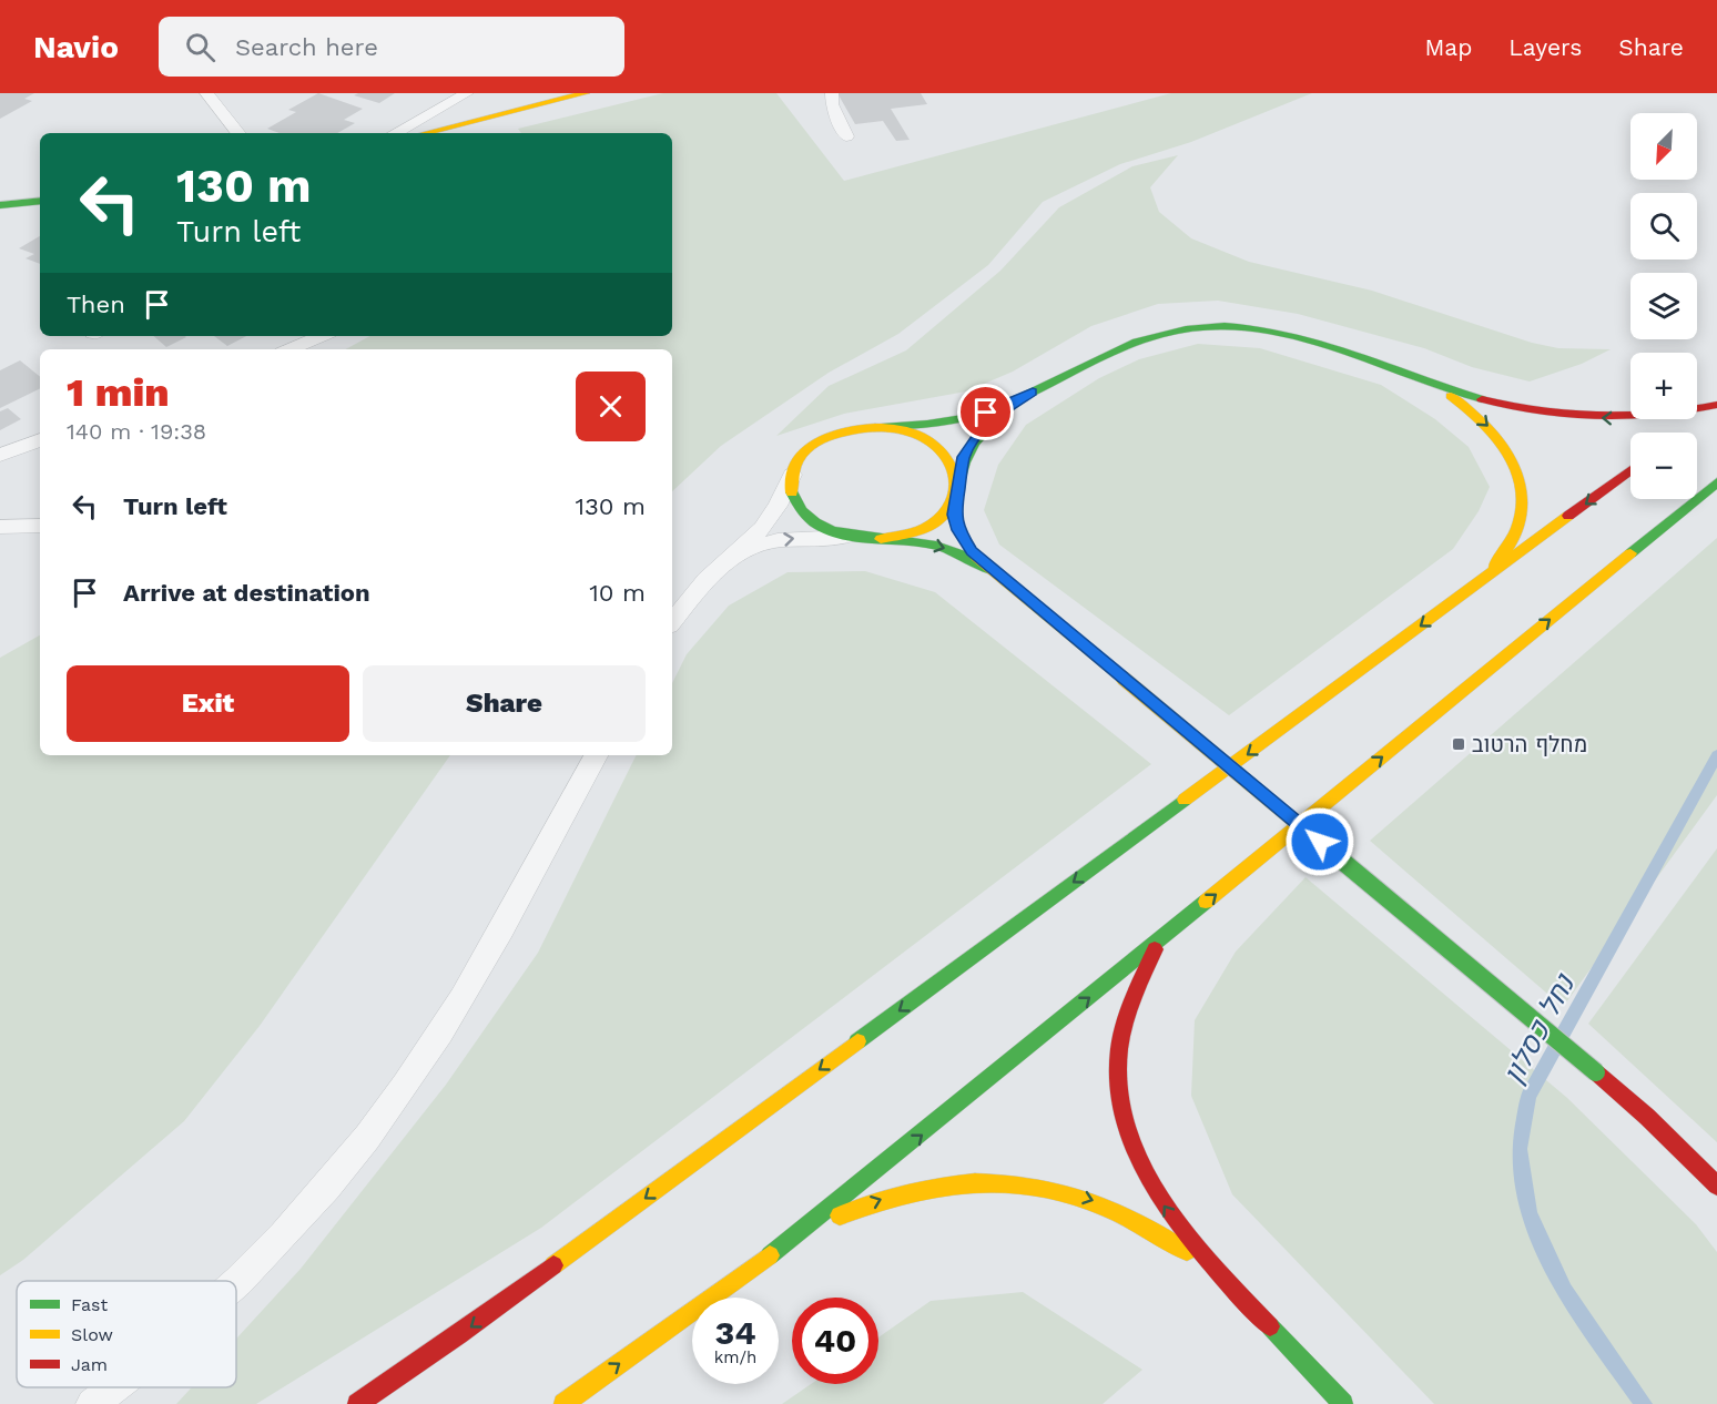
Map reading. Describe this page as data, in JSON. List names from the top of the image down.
{
  "water": ["נחל כסלון"],
  "places": {
    "transit": ["מחלף הרטוב"]
  },
  "legend": ["Fast", "Slow", "Jam"],
  "north": "bottom left",
  "page": {
    "header": "Navio",
    "search": "Search here",
    "nav": ["Map", "Layers", "Share"],
    "map_buttons": ["+", "−"],
    "turn": ["130 m", "Turn left"],
    "then": "Then",
    "heading": ["1 min", "140 m · 19:38"],
    "list": [
      {
        "name": "Turn left",
        "value": "130 m"
      },
      {
        "name": "Arrive at destination",
        "value": "10 m"
      }
    ],
    "buttons": ["Exit", "Share"],
    "speed": "34 km/h",
    "limit": "40"
  }
}
